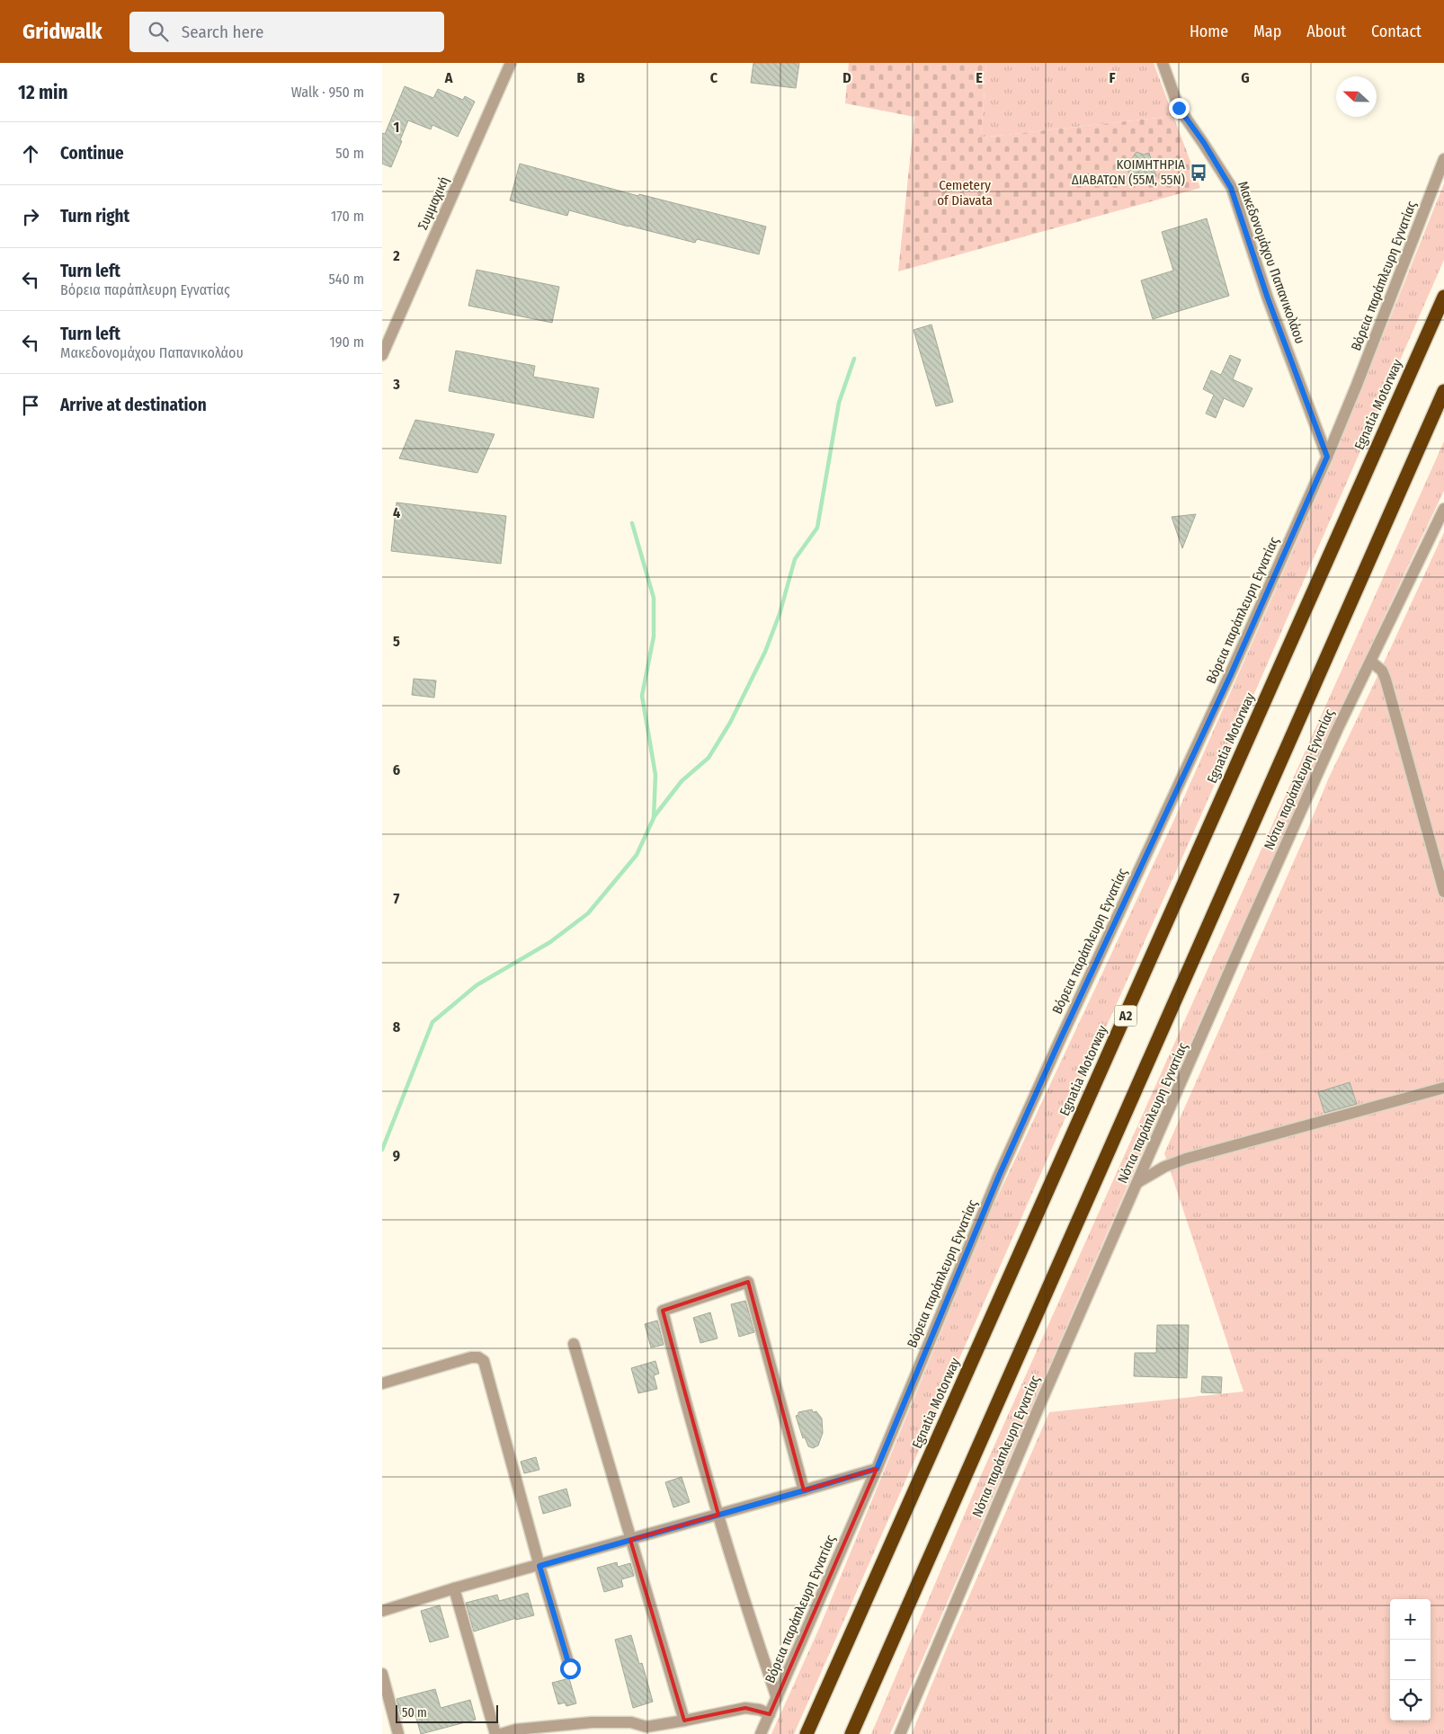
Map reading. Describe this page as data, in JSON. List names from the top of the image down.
{
  "streets": {
    "highway": ["Egnatia Motorway", "Α2"],
    "street": [
      "Συμμαχική",
      "Μακεδονομάχου Παπανικολάου",
      "Βόρεια παράπλευρη Εγνατίας",
      "Νότια παράπλευρη Εγνατίας"
    ]
  },
  "crossings": [
    ["Μακεδονομάχου Παπανικολάου", "Βόρεια παράπλευρη Εγνατίας"]
  ],
  "parks": ["Cemetery of Diavata"],
  "places": {
    "bus stop": ["ΚΟΙΜΗΤΗΡΙΑ ΔΙΑΒΑΤΩΝ (55Μ, 55Ν)"]
  },
  "scale_bar": "50 m",
  "north": "left",
  "page": {
    "header": "Gridwalk",
    "search": "Search here",
    "nav": [
      "Home",
      "Map",
      "About",
      "Contact"
    ],
    "heading": ["12 min", "Walk · 950 m"],
    "list": [
      ["Continue", "50 m"],
      ["Turn right", "170 m"],
      ["Turn left", "Βόρεια παράπλευρη Εγνατίας", "540 m"],
      ["Turn left", "Μακεδονομάχου Παπανικολάου", "190 m"],
      "Arrive at destination"
    ],
    "map_buttons": ["+", "−"],
    "scale": "50 m"
  },
  "grid": {
    "columns": [
      "A",
      "B",
      "C",
      "D",
      "E",
      "F",
      "G"
    ],
    "rows": [
      "1",
      "2",
      "3",
      "4",
      "5",
      "6",
      "7",
      "8",
      "9"
    ]
  }
}
